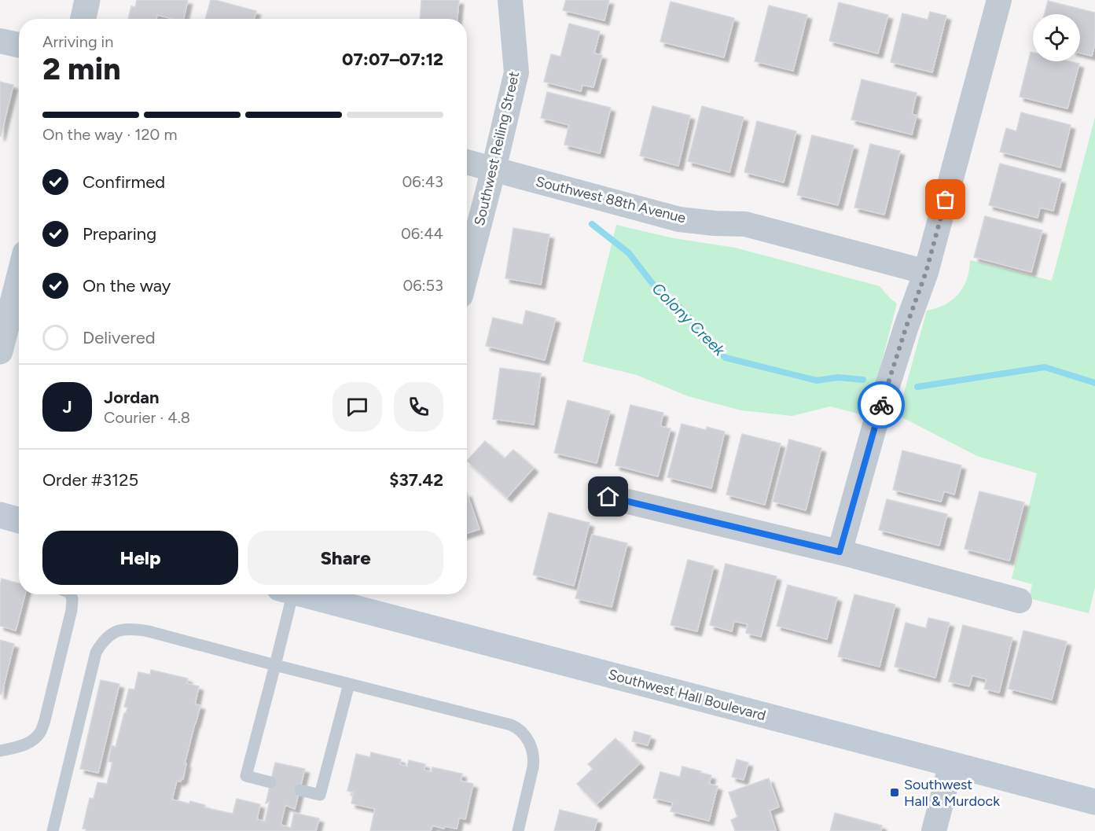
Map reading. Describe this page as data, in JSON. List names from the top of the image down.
{
  "streets": {
    "main road": ["Southwest Hall Boulevard"],
    "street": ["Southwest Reiling Street", "Southwest 88th Avenue"]
  },
  "crossings": [
    ["Southwest Reiling Street", "Southwest 88th Avenue"]
  ],
  "water": ["Colony Creek"],
  "places": {
    "transit": ["Southwest Hall & Murdock"]
  },
  "page": {
    "heading": ["2 min", "Arriving in", "07:07–07:12"],
    "panel": [
      "Jordan",
      "Courier · 4.8",
      "Order #3125",
      "$37.42"
    ],
    "bar": "On the way · 120 m",
    "list": [
      ["Confirmed", "06:43"],
      ["Preparing", "06:44"],
      ["On the way", "06:53"],
      "Delivered"
    ],
    "round": "J",
    "buttons": ["Help", "Share"]
  }
}
